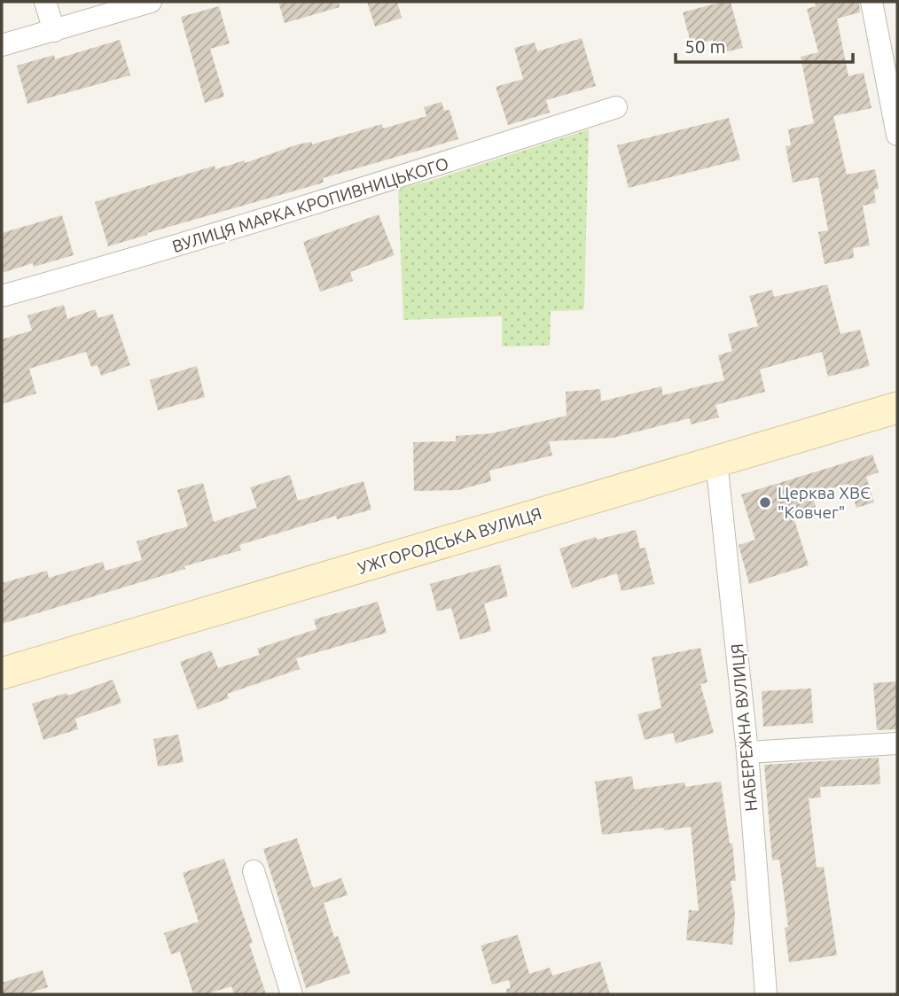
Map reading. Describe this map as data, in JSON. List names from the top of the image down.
{
  "streets": {
    "main road": ["УЖГОРОДСЬКА ВУЛИЦЯ"],
    "street": ["ВУЛИЦЯ МАРКА КРОПИВНИЦЬКОГО", "НАБЕРЕЖНА ВУЛИЦЯ"]
  },
  "crossings": [
    ["УЖГОРОДСЬКА ВУЛИЦЯ", "НАБЕРЕЖНА ВУЛИЦЯ"]
  ],
  "places": ["Церква ХВЄ \"Ковчег\""],
  "scale_bar": "50 m"
}
